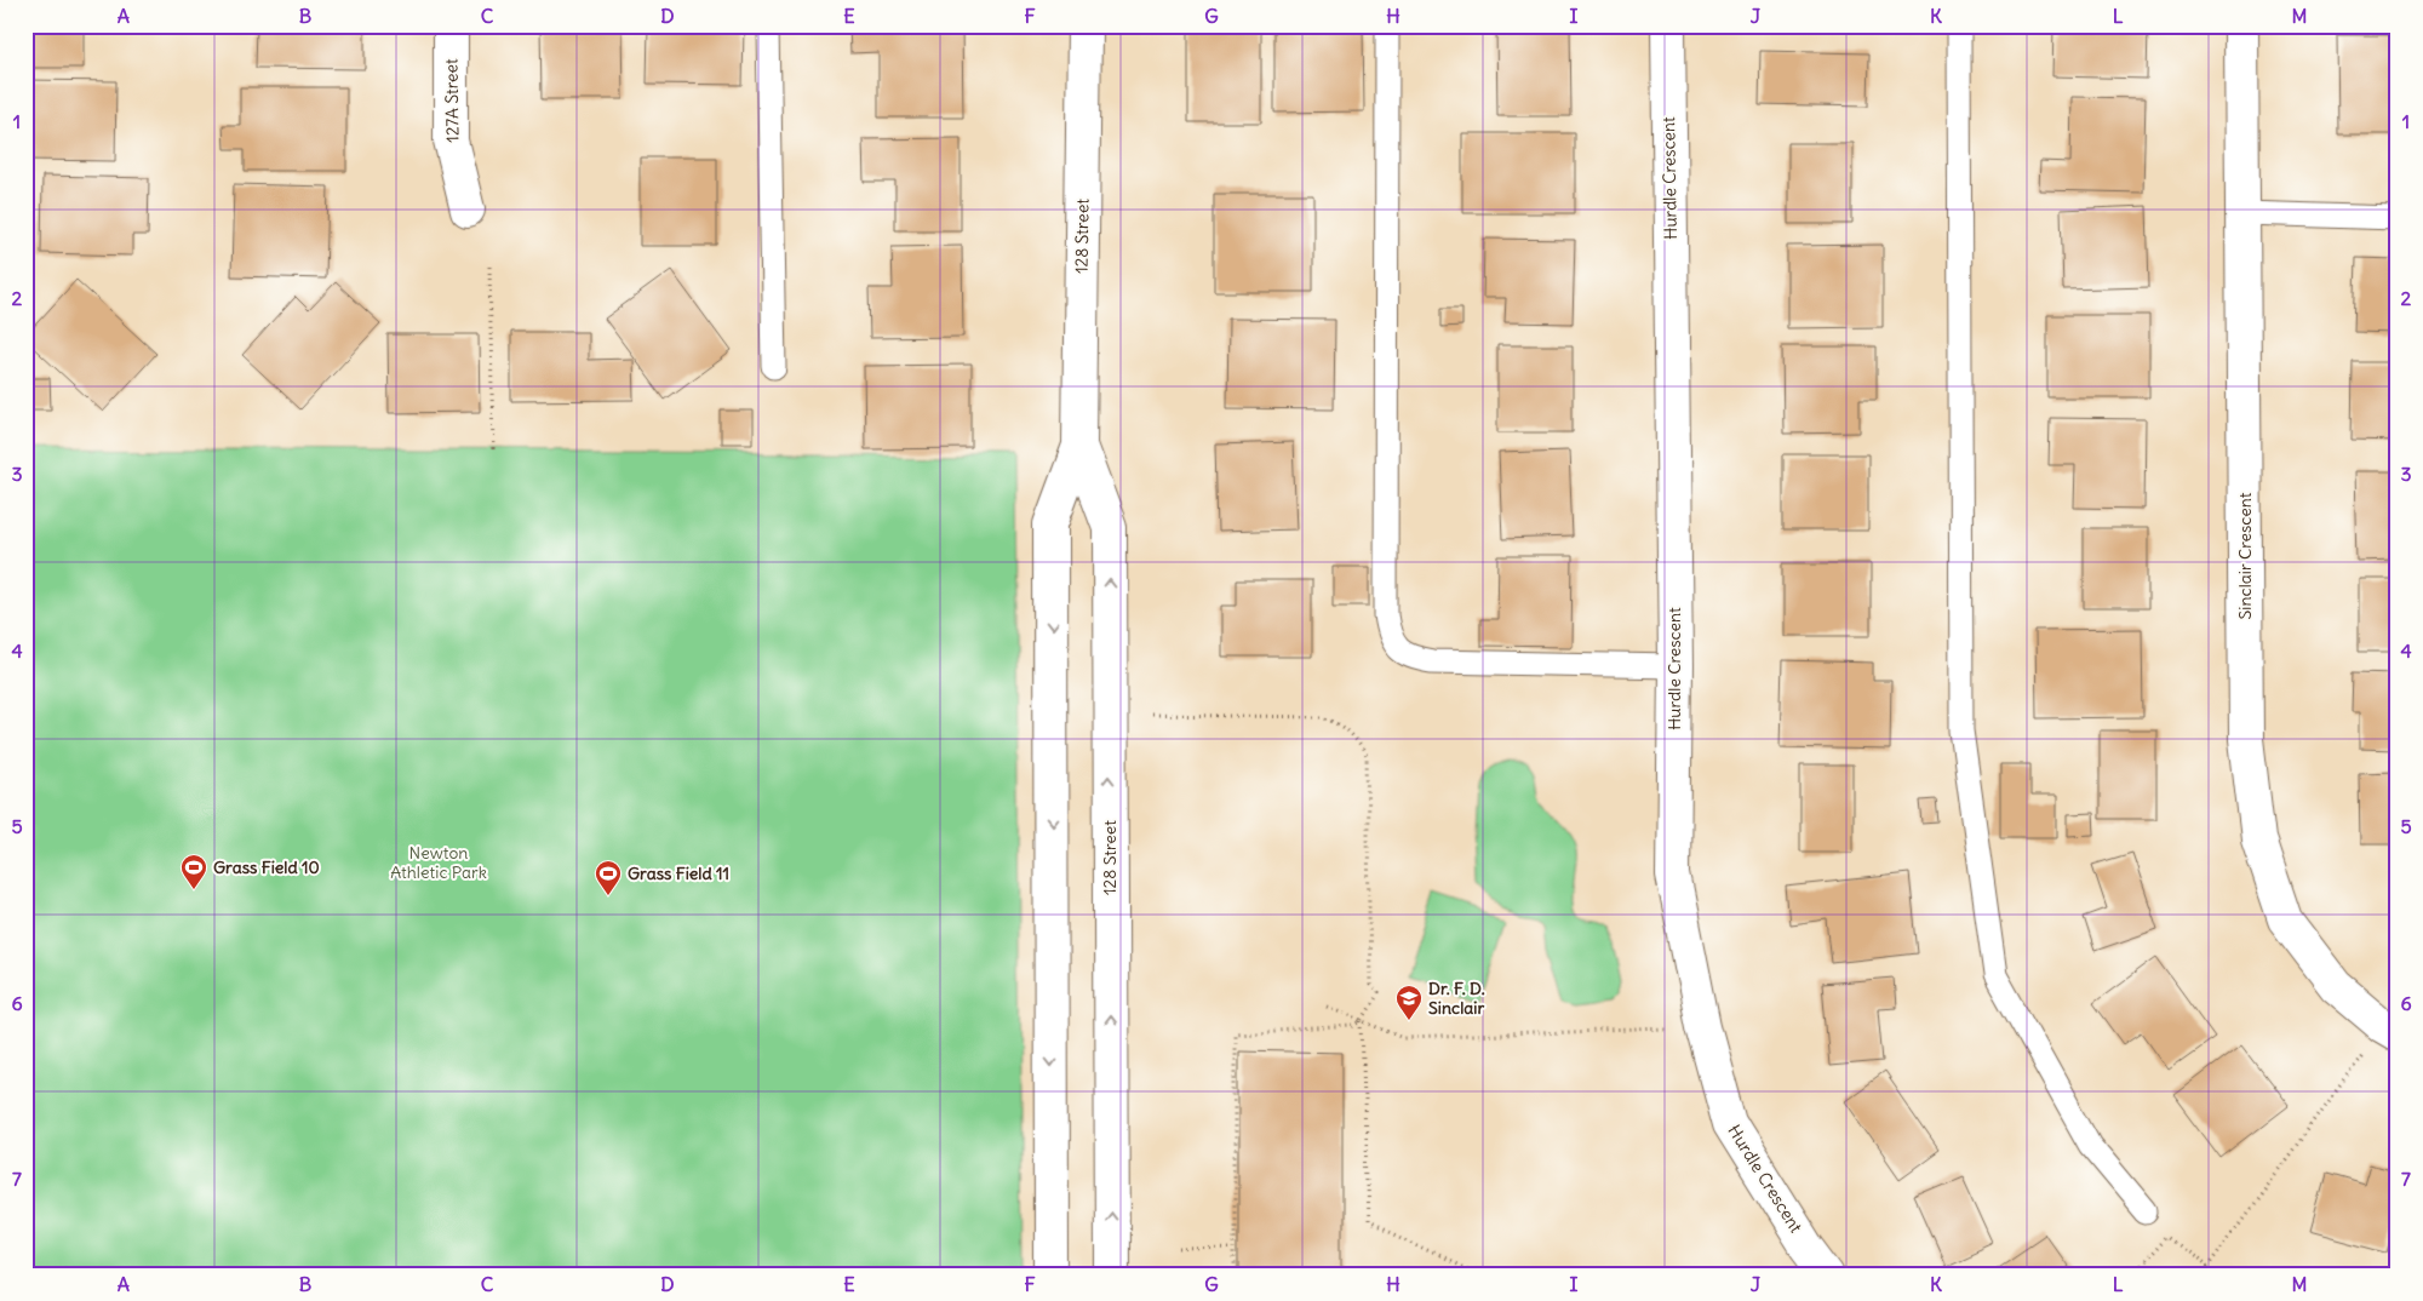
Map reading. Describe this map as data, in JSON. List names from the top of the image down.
{
  "streets": {
    "street": [
      "127A Street",
      "Hurdle Crescent",
      "128 Street",
      "Sinclair Crescent"
    ]
  },
  "parks": ["Newton Athletic Park"],
  "places": {
    "sports": ["Grass Field 10", "Grass Field 11"],
    "school or university": ["Dr. F. D. Sinclair"]
  },
  "grid": {
    "columns": [
      "A",
      "B",
      "C",
      "D",
      "E",
      "F",
      "G",
      "H",
      "I",
      "J",
      "K",
      "L",
      "M"
    ],
    "rows": [
      "1",
      "2",
      "3",
      "4",
      "5",
      "6",
      "7"
    ]
  }
}
